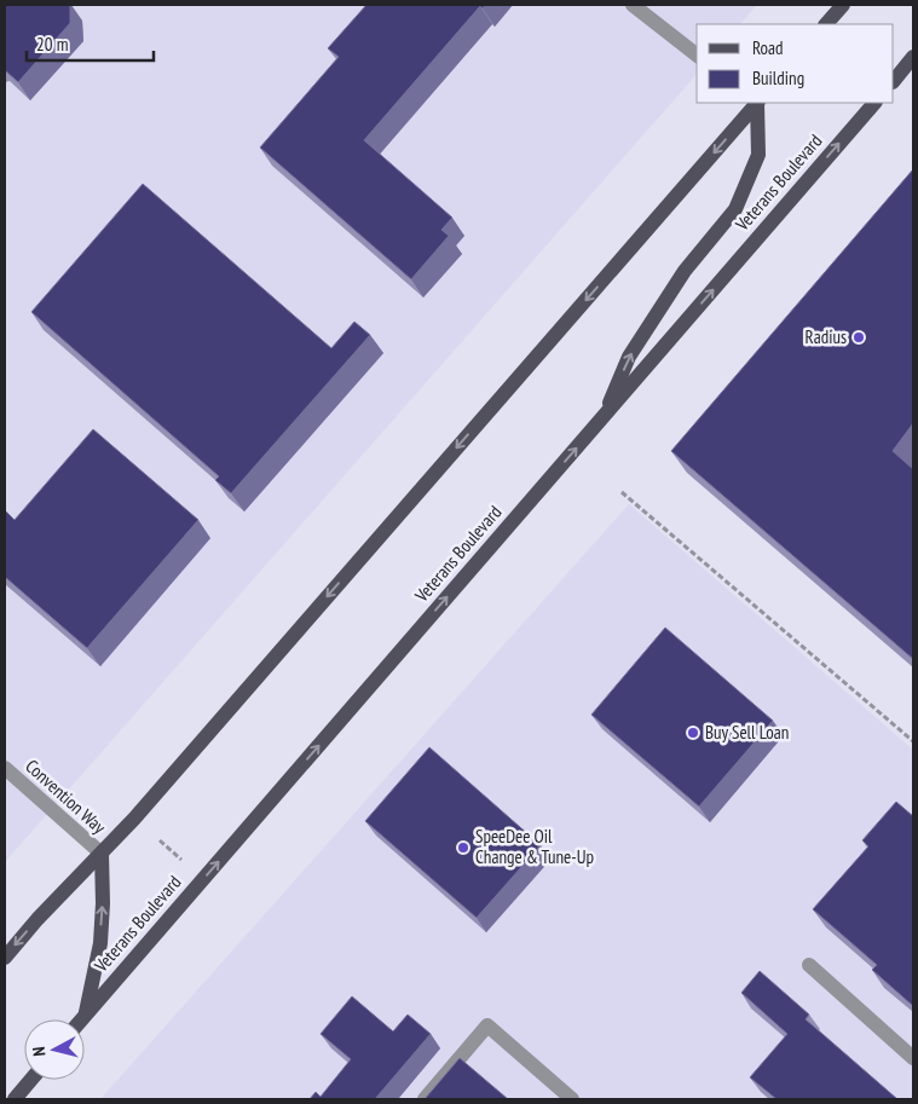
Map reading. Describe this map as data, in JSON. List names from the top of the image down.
{
  "streets": {
    "main road": ["Veterans Boulevard"],
    "street": ["Convention Way"]
  },
  "places": ["Radius", "Buy Sell Loan", "SpeeDee Oil Change & Tune-Up"],
  "legend": ["Road", "Building"],
  "scale_bar": "20 m",
  "north": "left"
}
